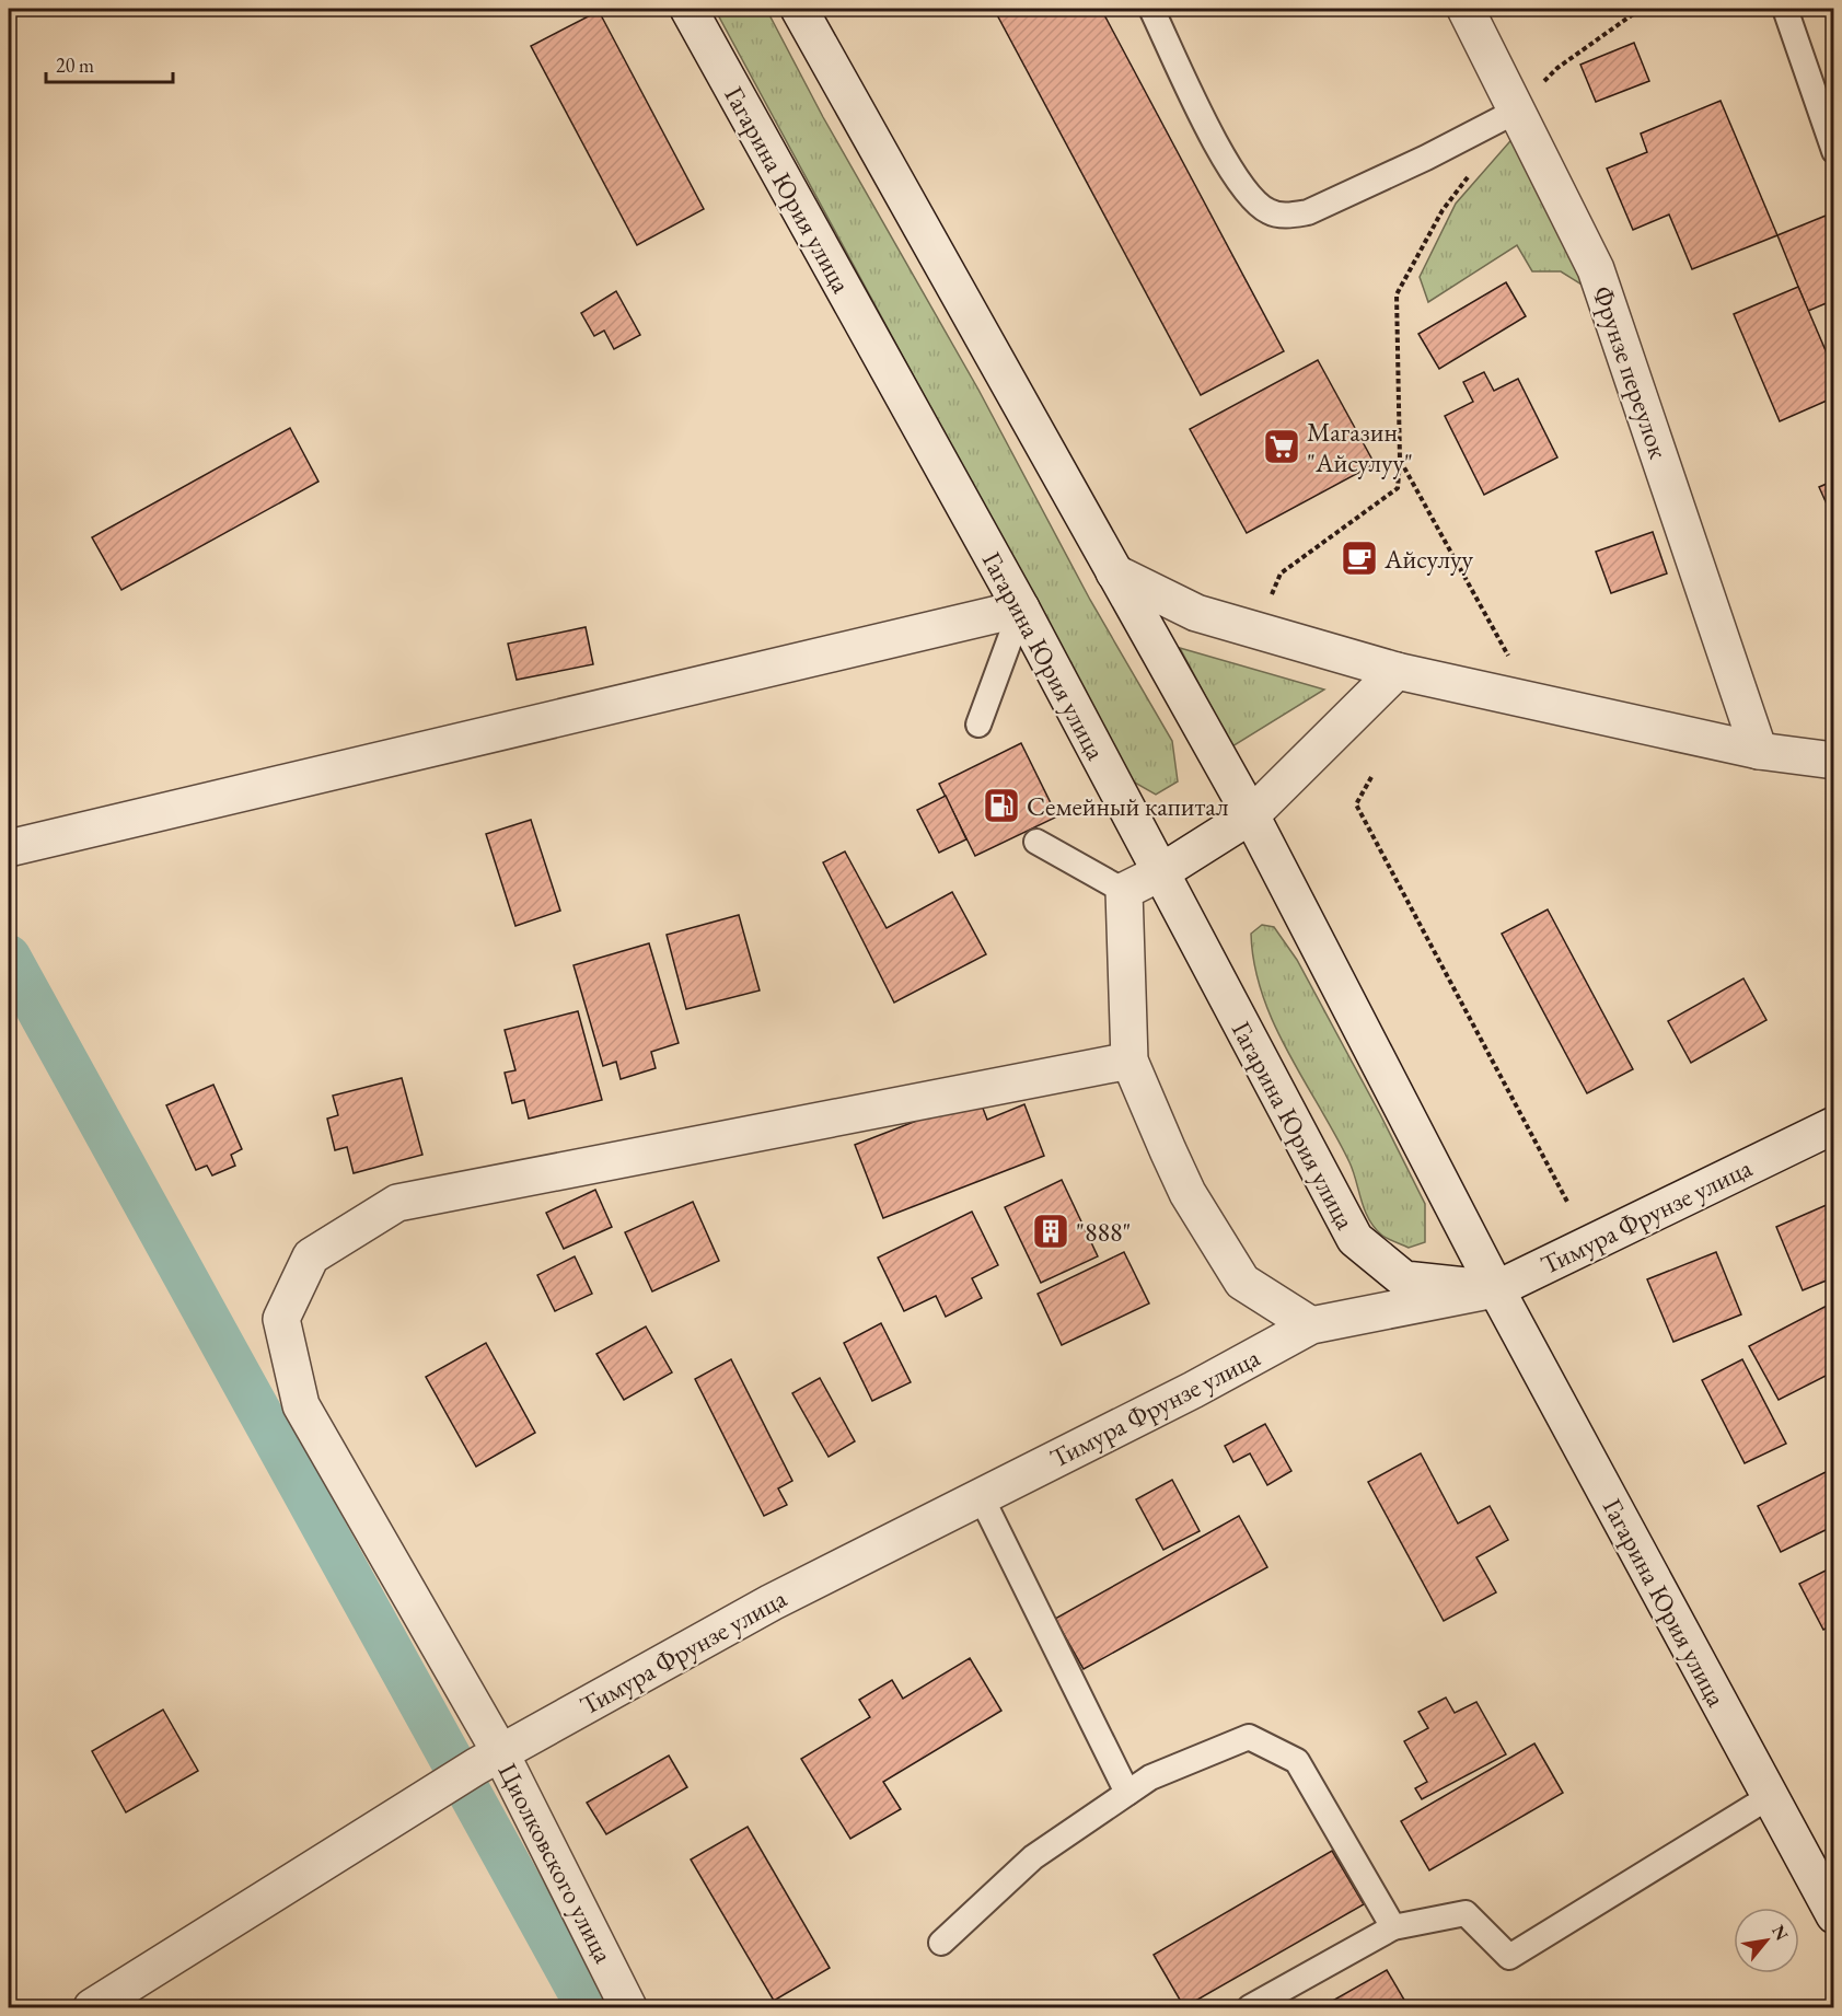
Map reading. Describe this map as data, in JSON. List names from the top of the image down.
{
  "streets": {
    "street": [
      "Гагарина Юрия улица",
      "Фрунзе переулок",
      "Тимура Фрунзе улица",
      "Циолковского улица"
    ]
  },
  "crossings": [
    ["Гагарина Юрия улица", "Тимура Фрунзе улица"],
    ["Тимура Фрунзе улица", "Циолковского улица"]
  ],
  "places": {
    "supermarket": ["Магазин \"Айсулуу\""],
    "cafe": ["Айсулуу"],
    "fuel station": ["Семейный капитал"],
    "building": ["\"888\""]
  },
  "scale_bar": "20 m",
  "north": "top right"
}
